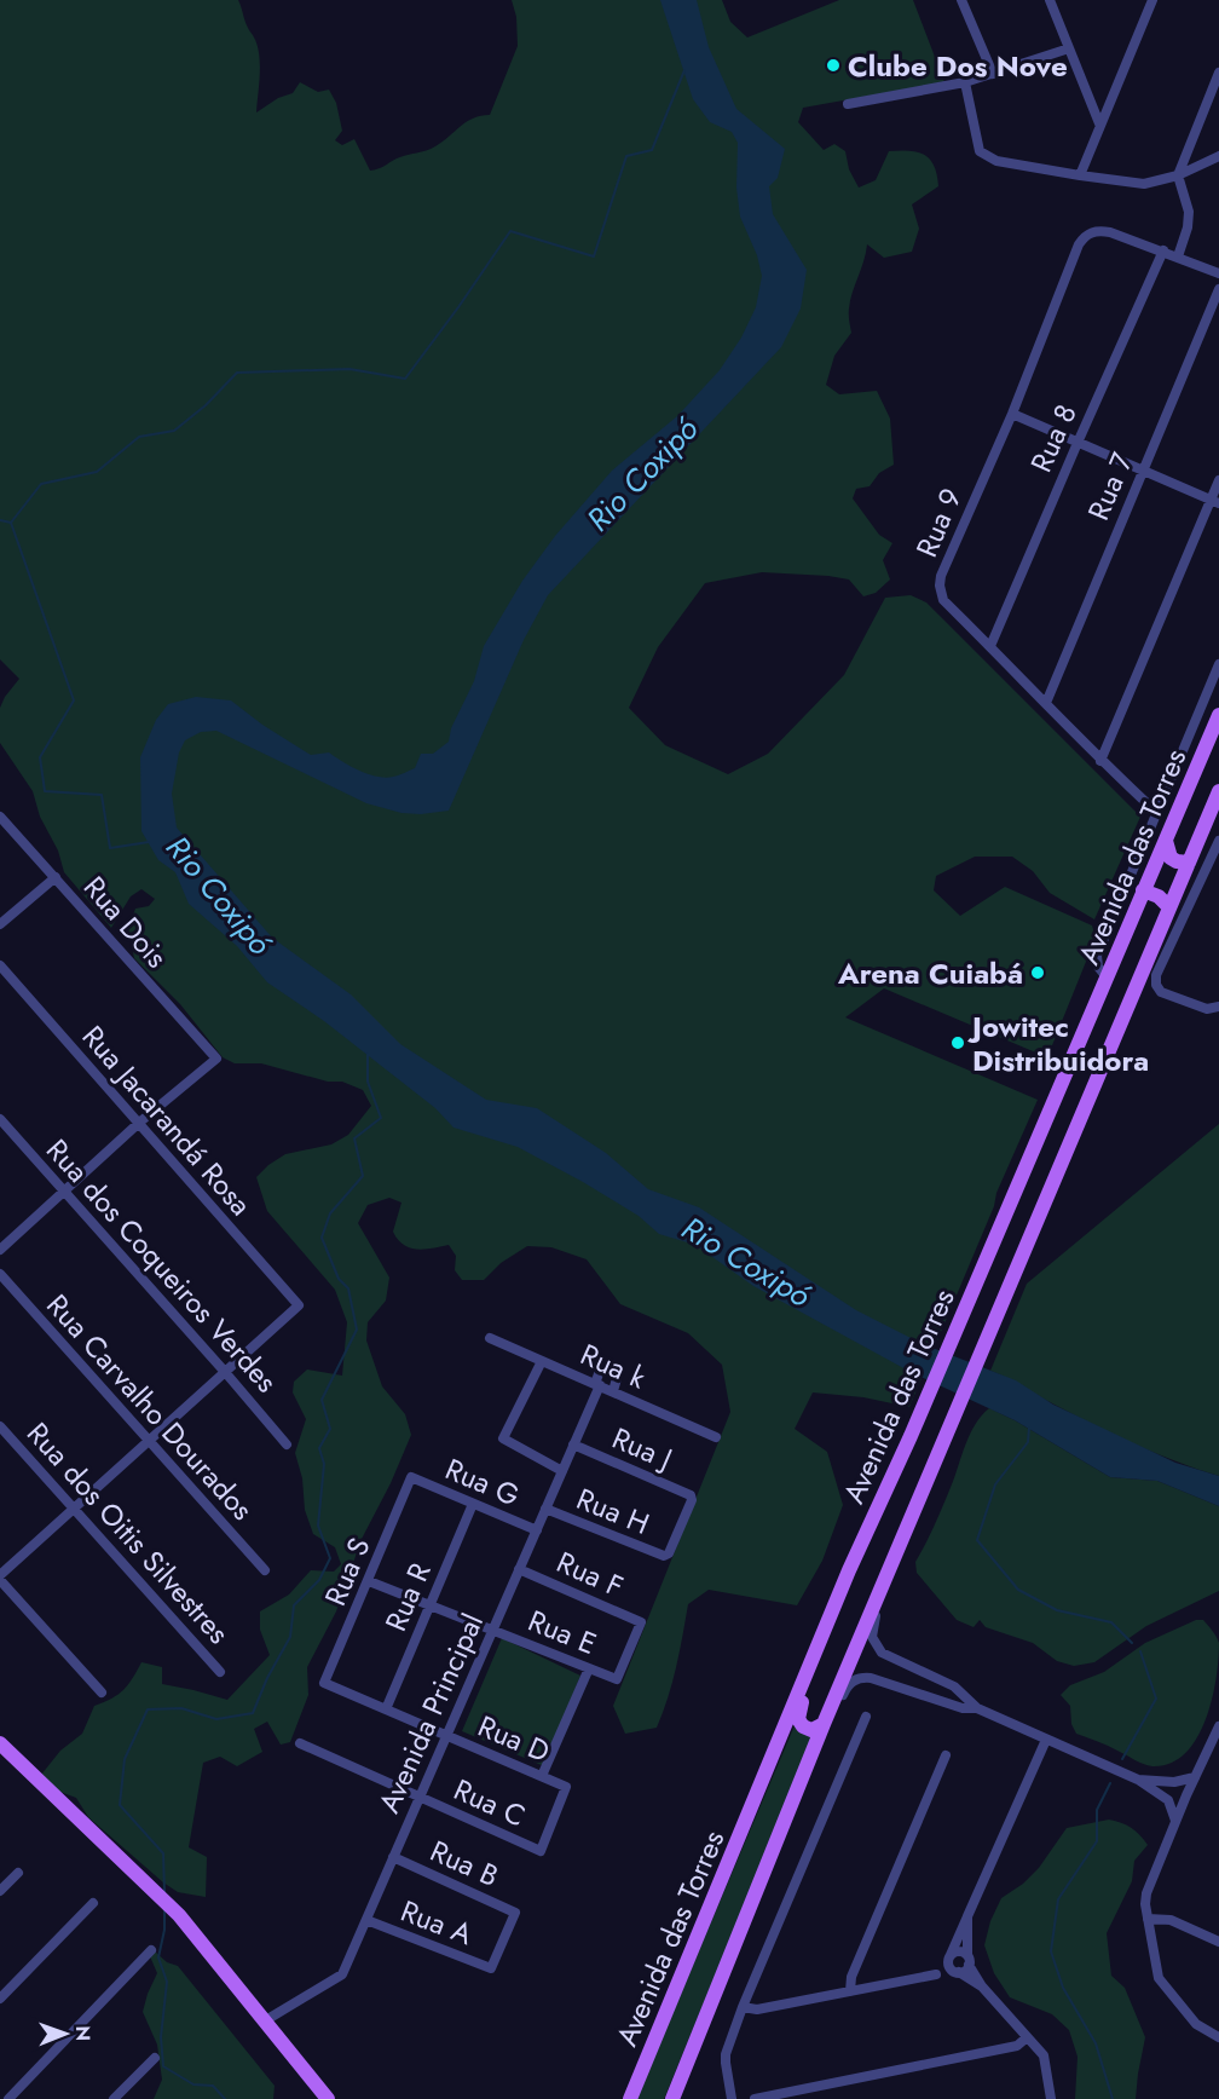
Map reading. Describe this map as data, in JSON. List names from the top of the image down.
{
  "streets": {
    "main road": ["Avenida das Torres"],
    "street": [
      "Rua 8",
      "Rua 7",
      "Rua 9",
      "Rua Dois",
      "Rua Jacarandá Rosa",
      "Rua dos Coqueiros Verdes",
      "Rua k",
      "Rua Carvalho Dourados",
      "Rua J",
      "Rua G",
      "Rua H",
      "Rua dos Oitis Silvestres",
      "Rua S",
      "Rua F",
      "Rua R",
      "Rua E",
      "Avenida Principal",
      "Rua D",
      "Rua C",
      "Rua B",
      "Rua A"
    ]
  },
  "crossings": [
    ["Rua 8", "Rua 9"],
    ["Rua 7", "Rua 9"],
    ["Rua Dois", "Rua Jacarandá Rosa"],
    ["Rua Jacarandá Rosa", "Rua dos Coqueiros Verdes"],
    ["Rua k", "Avenida Principal"],
    ["Rua J", "Rua H"],
    ["Rua J", "Avenida Principal"],
    ["Rua G", "Rua S"],
    ["Rua G", "Rua R"],
    ["Rua G", "Avenida Principal"],
    ["Rua H", "Avenida Principal"],
    ["Rua S", "Rua E"],
    ["Rua S", "Rua D"],
    ["Rua F", "Rua E"],
    ["Rua F", "Avenida Principal"],
    ["Rua R", "Rua E"],
    ["Rua R", "Rua D"],
    ["Rua E", "Avenida Principal"],
    ["Avenida Principal", "Rua D"],
    ["Avenida Principal", "Rua C"],
    ["Avenida Principal", "Rua B"],
    ["Avenida Principal", "Rua A"],
    ["Rua D", "Rua C"],
    ["Rua B", "Rua A"]
  ],
  "water": ["Rio Coxipó"],
  "places": ["Clube Dos Nove", "Arena Cuiabá", "Jowitec Distribuidora"],
  "north": "right"
}
